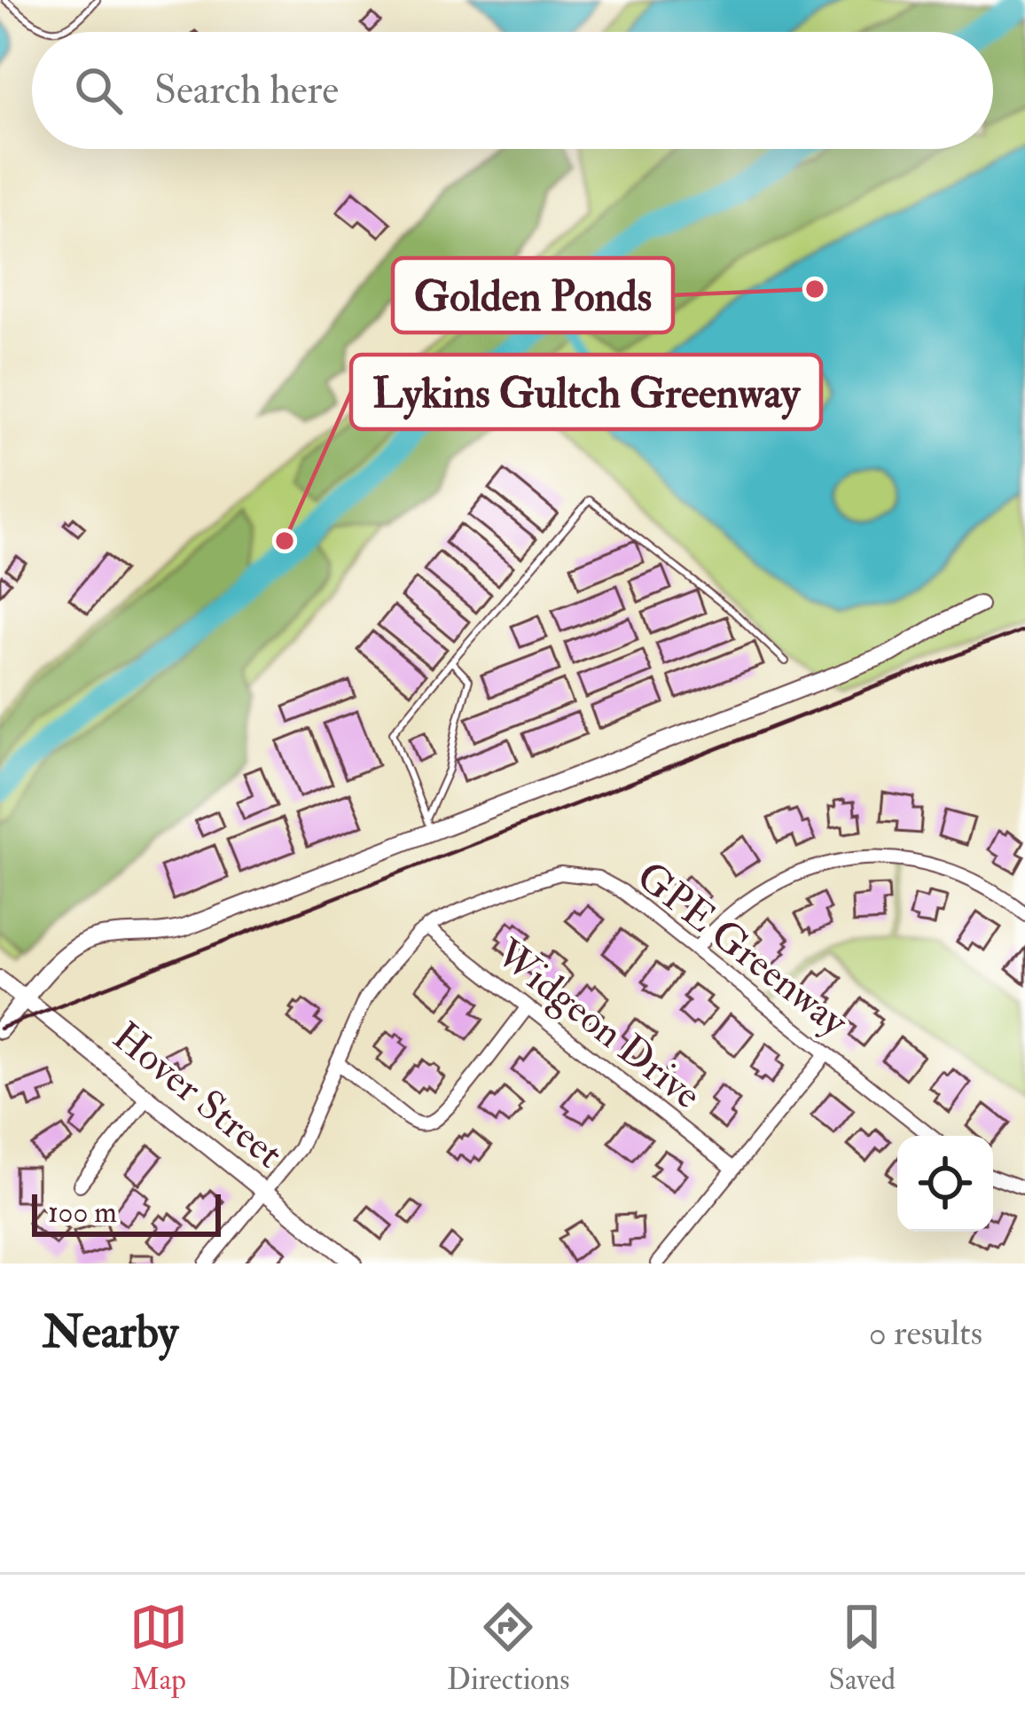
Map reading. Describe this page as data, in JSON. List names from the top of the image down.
{
  "streets": {
    "street": ["GPE Greenway", "Widgeon Drive", "Hover Street"]
  },
  "crossings": [
    ["GPE Greenway", "Widgeon Drive"]
  ],
  "places": ["Golden Ponds", "Lykins Gultch Greenway"],
  "scale_bar": "100 m",
  "page": {
    "search": "Search here",
    "scale": "100 m",
    "heading": ["Nearby", "0 results"],
    "nav": ["Map", "Directions", "Saved"]
  }
}
